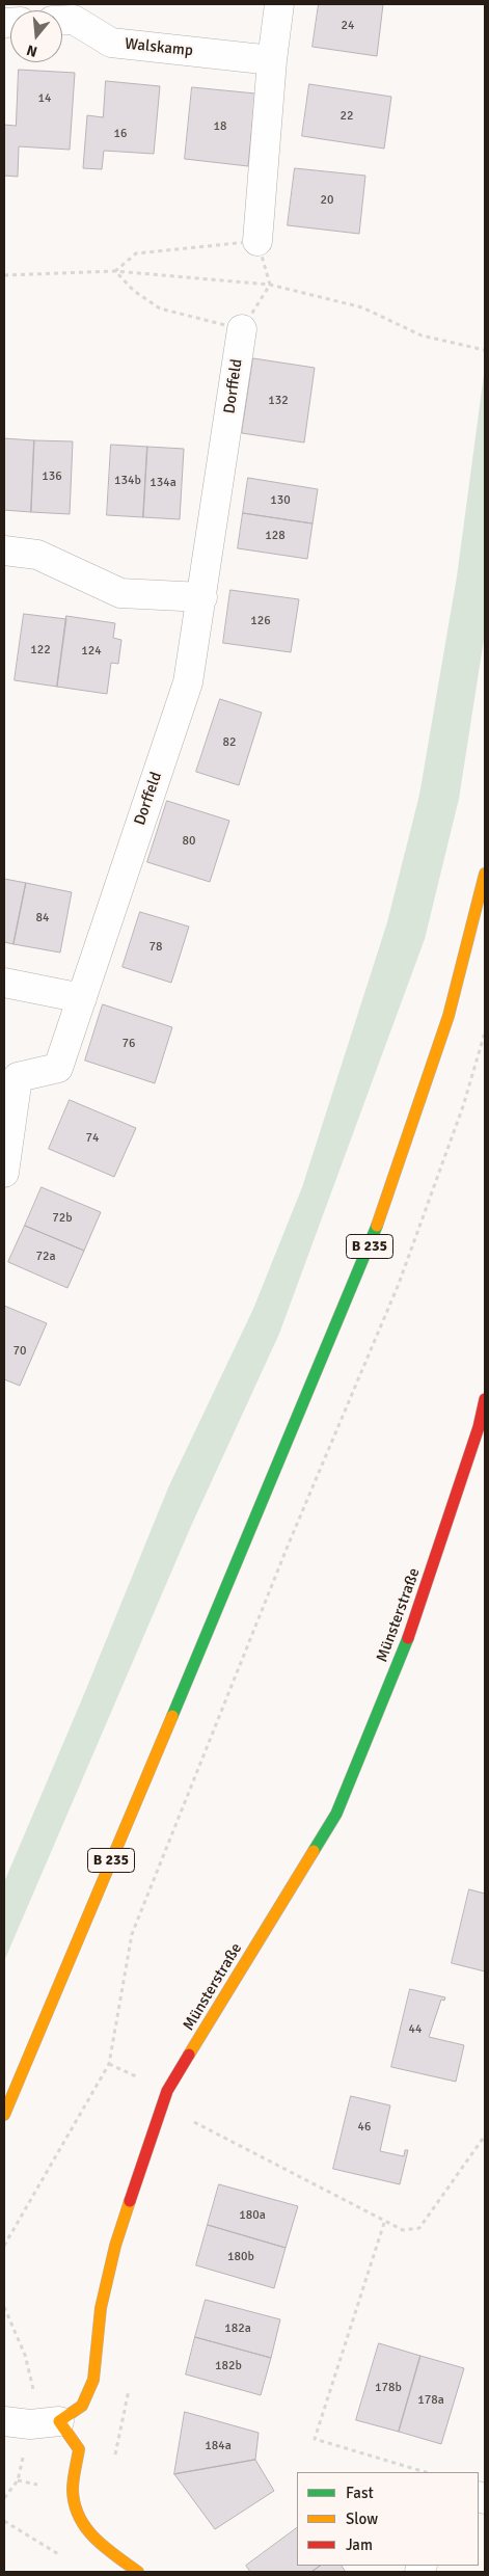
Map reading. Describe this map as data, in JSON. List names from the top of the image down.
{
  "streets": {
    "main road": ["B 235", "Münsterstraße"],
    "street": ["Walskamp", "Dorffeld"]
  },
  "house_numbers": [
    "24",
    "14",
    "22",
    "18",
    "16",
    "20",
    "132",
    "136",
    "134b",
    "134a",
    "130",
    "128",
    "126",
    "122",
    "124",
    "82",
    "80",
    "84",
    "78",
    "76",
    "74",
    "72b",
    "72a",
    "70",
    "44",
    "46",
    "180a",
    "180b",
    "182a",
    "182b",
    "178b",
    "178a",
    "184a"
  ],
  "legend": ["Fast", "Slow", "Jam"],
  "north": "bottom"
}
